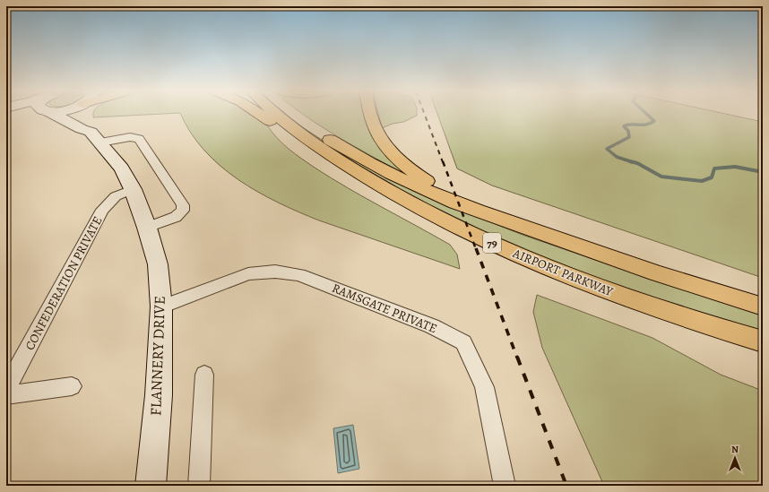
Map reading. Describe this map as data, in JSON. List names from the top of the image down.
{
  "streets": {
    "highway": ["79", "AIRPORT PARKWAY"],
    "street": ["CONFEDERATION PRIVATE", "RAMSGATE PRIVATE", "FLANNERY DRIVE"]
  },
  "crossings": [
    ["CONFEDERATION PRIVATE", "FLANNERY DRIVE"],
    ["RAMSGATE PRIVATE", "FLANNERY DRIVE"]
  ],
  "north": "top"
}
